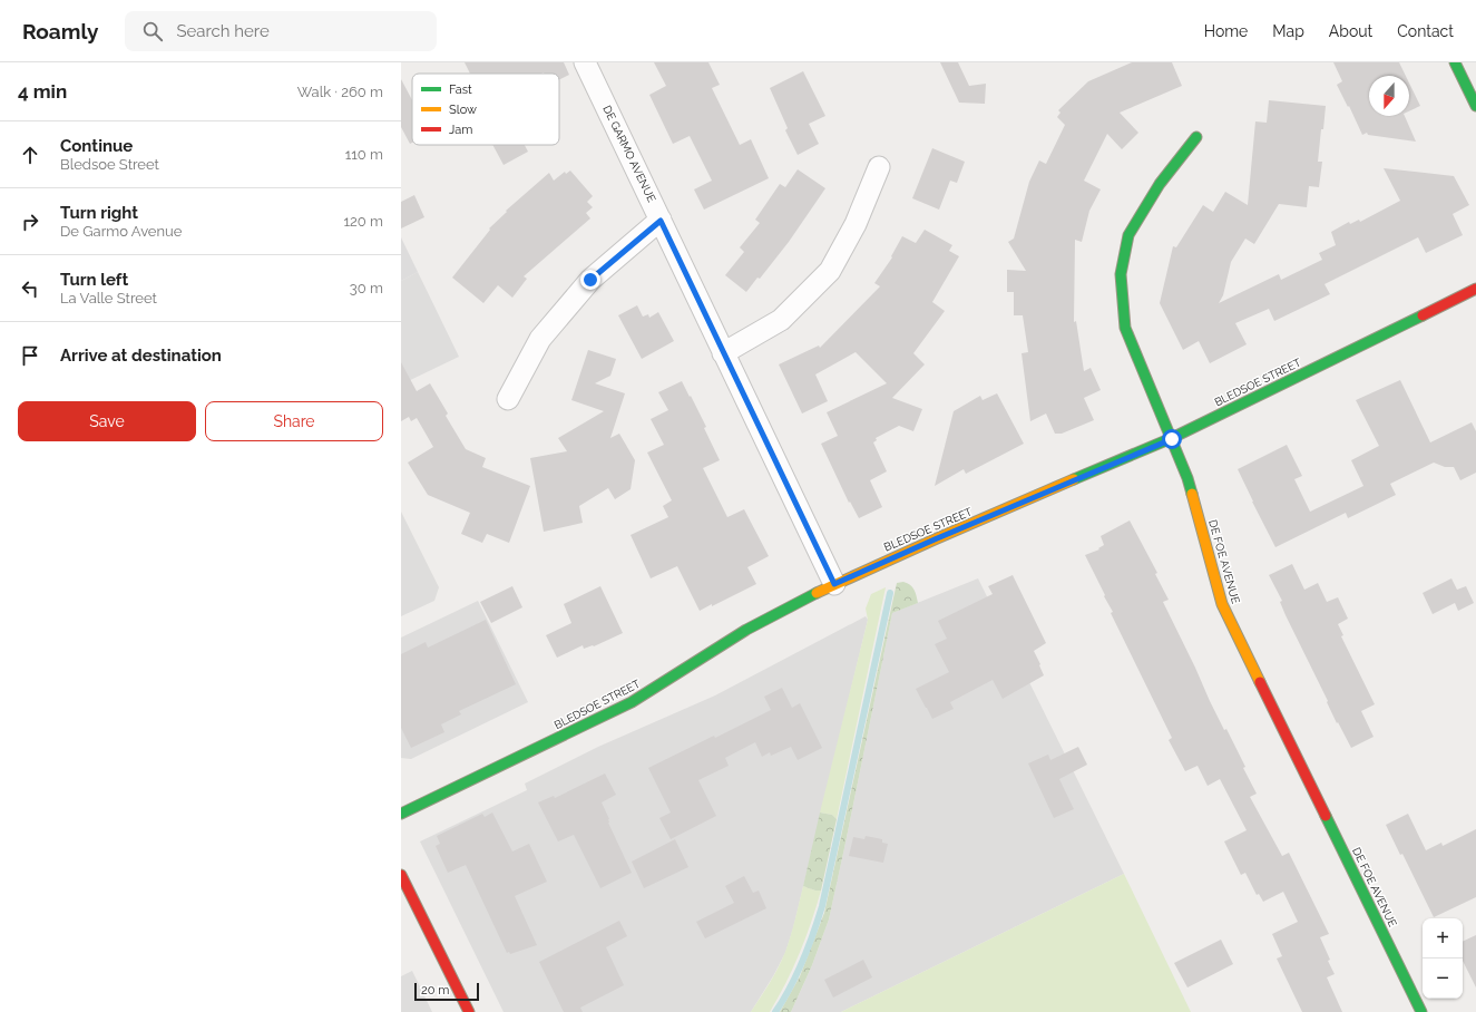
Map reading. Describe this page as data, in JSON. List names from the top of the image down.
{
  "streets": {
    "street": ["DE GARMO AVENUE", "BLEDSOE STREET", "DE FOE AVENUE"]
  },
  "crossings": [
    ["DE GARMO AVENUE", "BLEDSOE STREET"],
    ["BLEDSOE STREET", "DE FOE AVENUE"]
  ],
  "legend": ["Fast", "Slow", "Jam"],
  "scale_bar": "20 m",
  "north": "bottom",
  "page": {
    "header": "Roamly",
    "search": "Search here",
    "nav": [
      "Home",
      "Map",
      "About",
      "Contact"
    ],
    "heading": ["4 min", "Walk · 260 m"],
    "list": [
      ["Continue", "Bledsoe Street", "110 m"],
      ["Turn right", "De Garmo Avenue", "120 m"],
      ["Turn left", "La Valle Street", "30 m"],
      "Arrive at destination"
    ],
    "buttons": ["Save", "Share"],
    "map_buttons": ["+", "−"],
    "scale": "20 m"
  }
}
